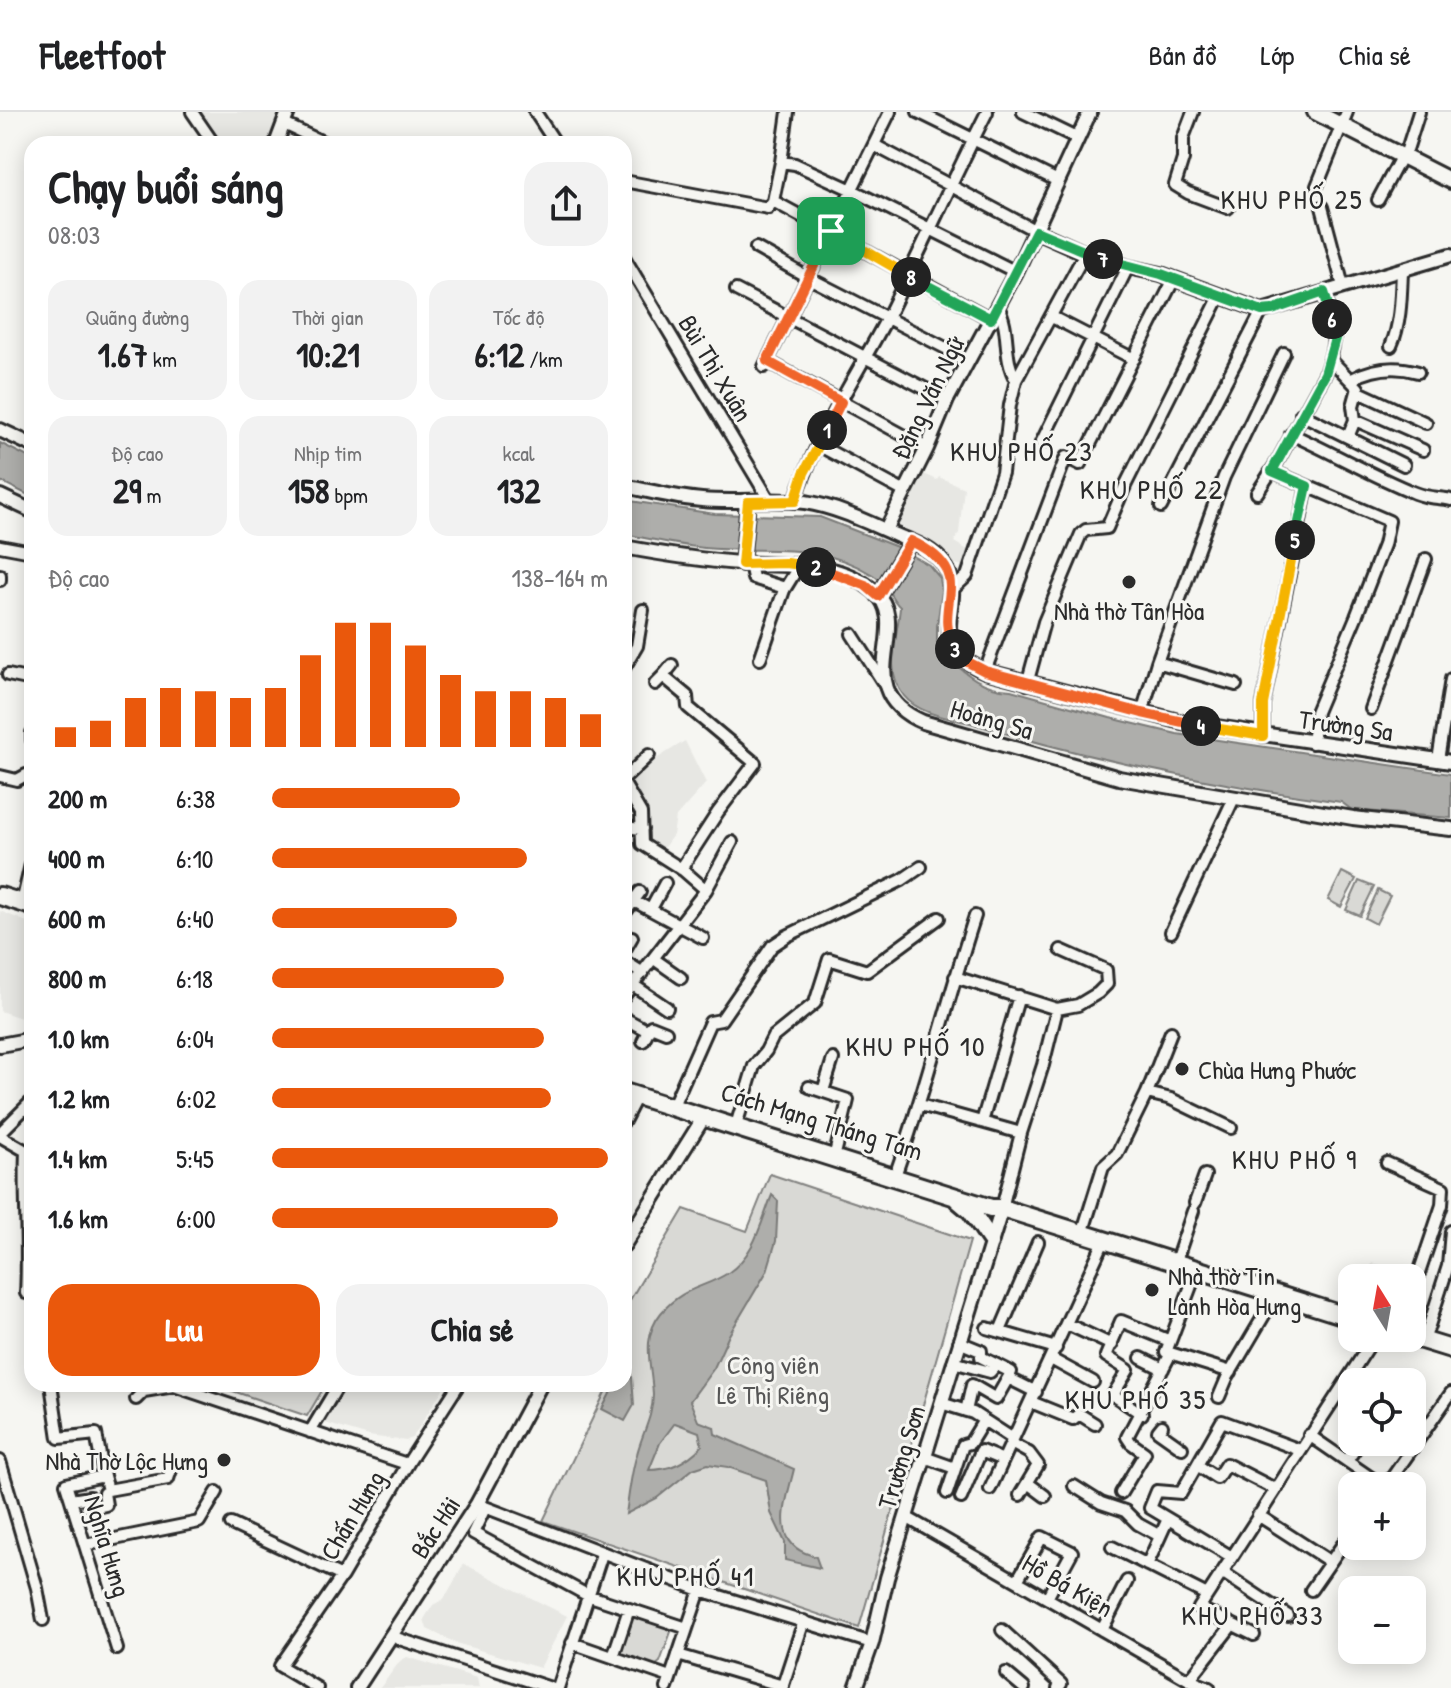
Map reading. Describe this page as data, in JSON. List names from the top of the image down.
{
  "streets": {
    "main road": ["Cách Mạng Tháng Tám"],
    "street": [
      "Bùi Thị Xuân",
      "Đặng Văn Ngữ",
      "Hoàng Sa",
      "Trường Sa",
      "Trường Sơn",
      "Chấn Hưng",
      "Bắc Hải",
      "Nghĩa Hưng",
      "Hồ Bá Kiện"
    ]
  },
  "crossings": [
    ["Bùi Thị Xuân", "Trường Sa"],
    ["Đặng Văn Ngữ", "Trường Sa"],
    ["Cách Mạng Tháng Tám", "Trường Sơn"],
    ["Trường Sơn", "Hồ Bá Kiện"]
  ],
  "districts": [
    "KHU PHỐ 25",
    "KHU PHỐ 23",
    "KHU PHỐ 22",
    "KHU PHỐ 10",
    "KHU PHỐ 9",
    "KHU PHỐ 35",
    "KHU PHỐ 41",
    "KHU PHỐ 33"
  ],
  "parks": ["Công viên Lê Thị Riêng"],
  "places": [
    "Nhà thờ Tân Hòa",
    "Chùa Hưng Phước",
    "Nhà thờ Tin Lành Hòa Hưng",
    "Nhà Thờ Lộc Hưng"
  ],
  "north": "top",
  "page": {
    "header": "Fleetfoot",
    "nav": ["Bản đồ", "Lớp", "Chia sẻ"],
    "heading": ["Chạy buổi sáng", "08:03"],
    "pins": [
      "7",
      "8",
      "6",
      "1",
      "5",
      "2",
      "3",
      "4"
    ],
    "stats": [
      ["Quãng đường", "1.67 km"],
      ["Thời gian", "10:21"],
      ["Tốc độ", "6:12 /km"],
      ["Độ cao", "29 m"],
      ["Nhịp tim", "158 bpm"],
      ["kcal", "132"]
    ],
    "chart": ["Độ cao", "138–164 m"],
    "list": [
      {
        "name": "200 m",
        "note": "6:38"
      },
      {
        "name": "400 m",
        "note": "6:10"
      },
      {
        "name": "600 m",
        "note": "6:40"
      },
      {
        "name": "800 m",
        "note": "6:18"
      },
      {
        "name": "1.0 km",
        "note": "6:04"
      },
      {
        "name": "1.2 km",
        "note": "6:02"
      },
      {
        "name": "1.4 km",
        "note": "5:45"
      },
      {
        "name": "1.6 km",
        "note": "6:00"
      }
    ],
    "map_buttons": ["+", "−"],
    "buttons": ["Lưu", "Chia sẻ"]
  }
}
